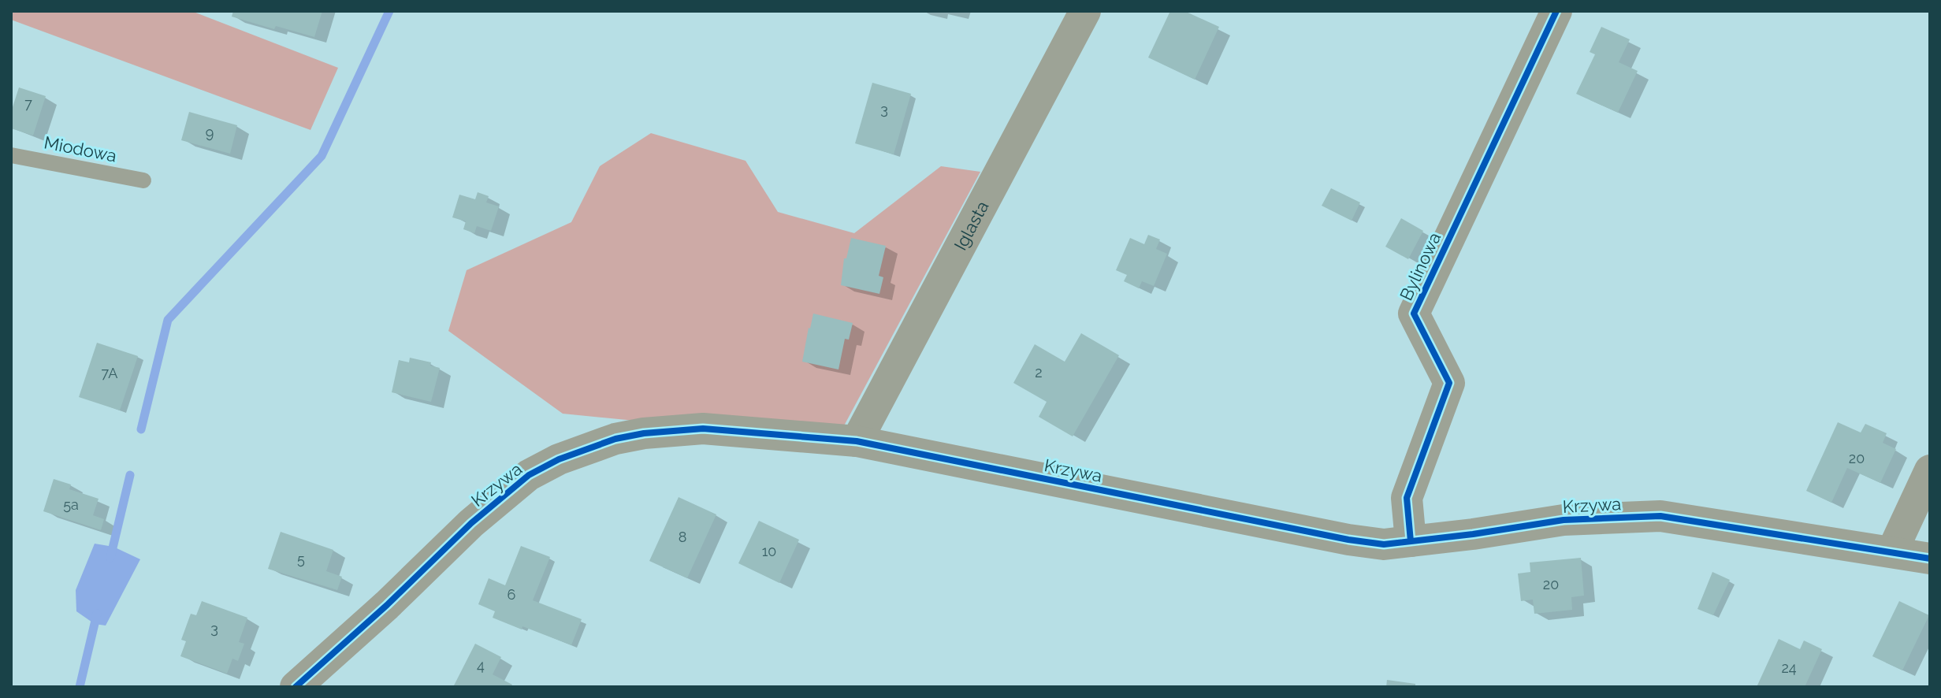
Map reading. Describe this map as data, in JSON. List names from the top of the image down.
{
  "streets": {
    "street": ["Iglasta", "Bylinowa", "Krzywa"],
    "lane": ["Miodowa"]
  },
  "crossings": [
    ["Iglasta", "Krzywa"],
    ["Bylinowa", "Krzywa"]
  ],
  "house_numbers": [
    "7",
    "3",
    "9",
    "2",
    "7A",
    "20",
    "5a",
    "8",
    "10",
    "5",
    "20",
    "6",
    "3",
    "4",
    "24"
  ]
}
